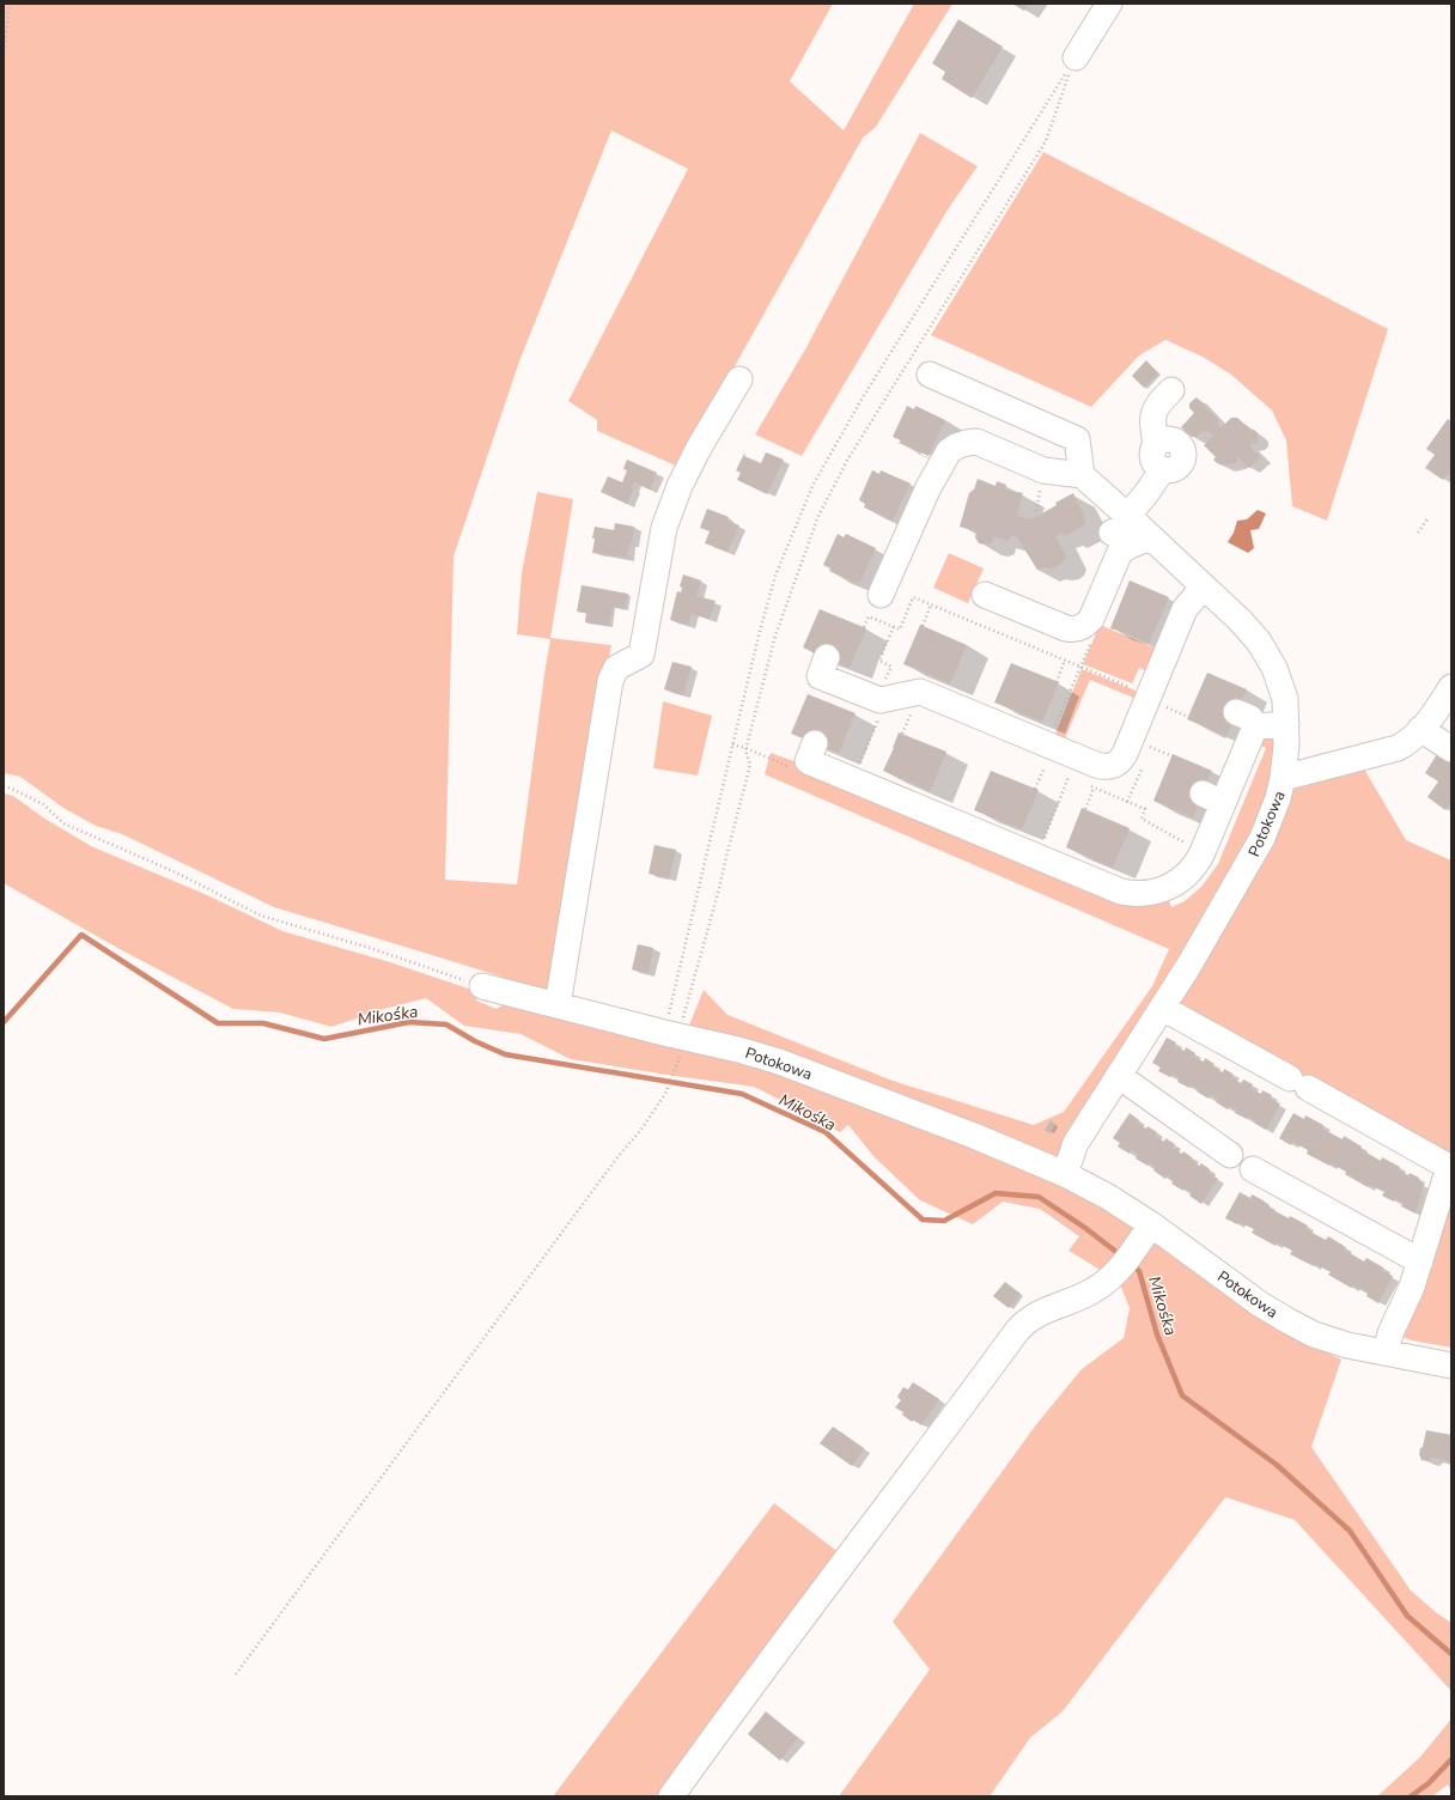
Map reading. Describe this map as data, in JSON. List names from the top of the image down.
{
  "streets": {
    "street": ["Potokowa"]
  },
  "water": ["Mikośka"]
}
